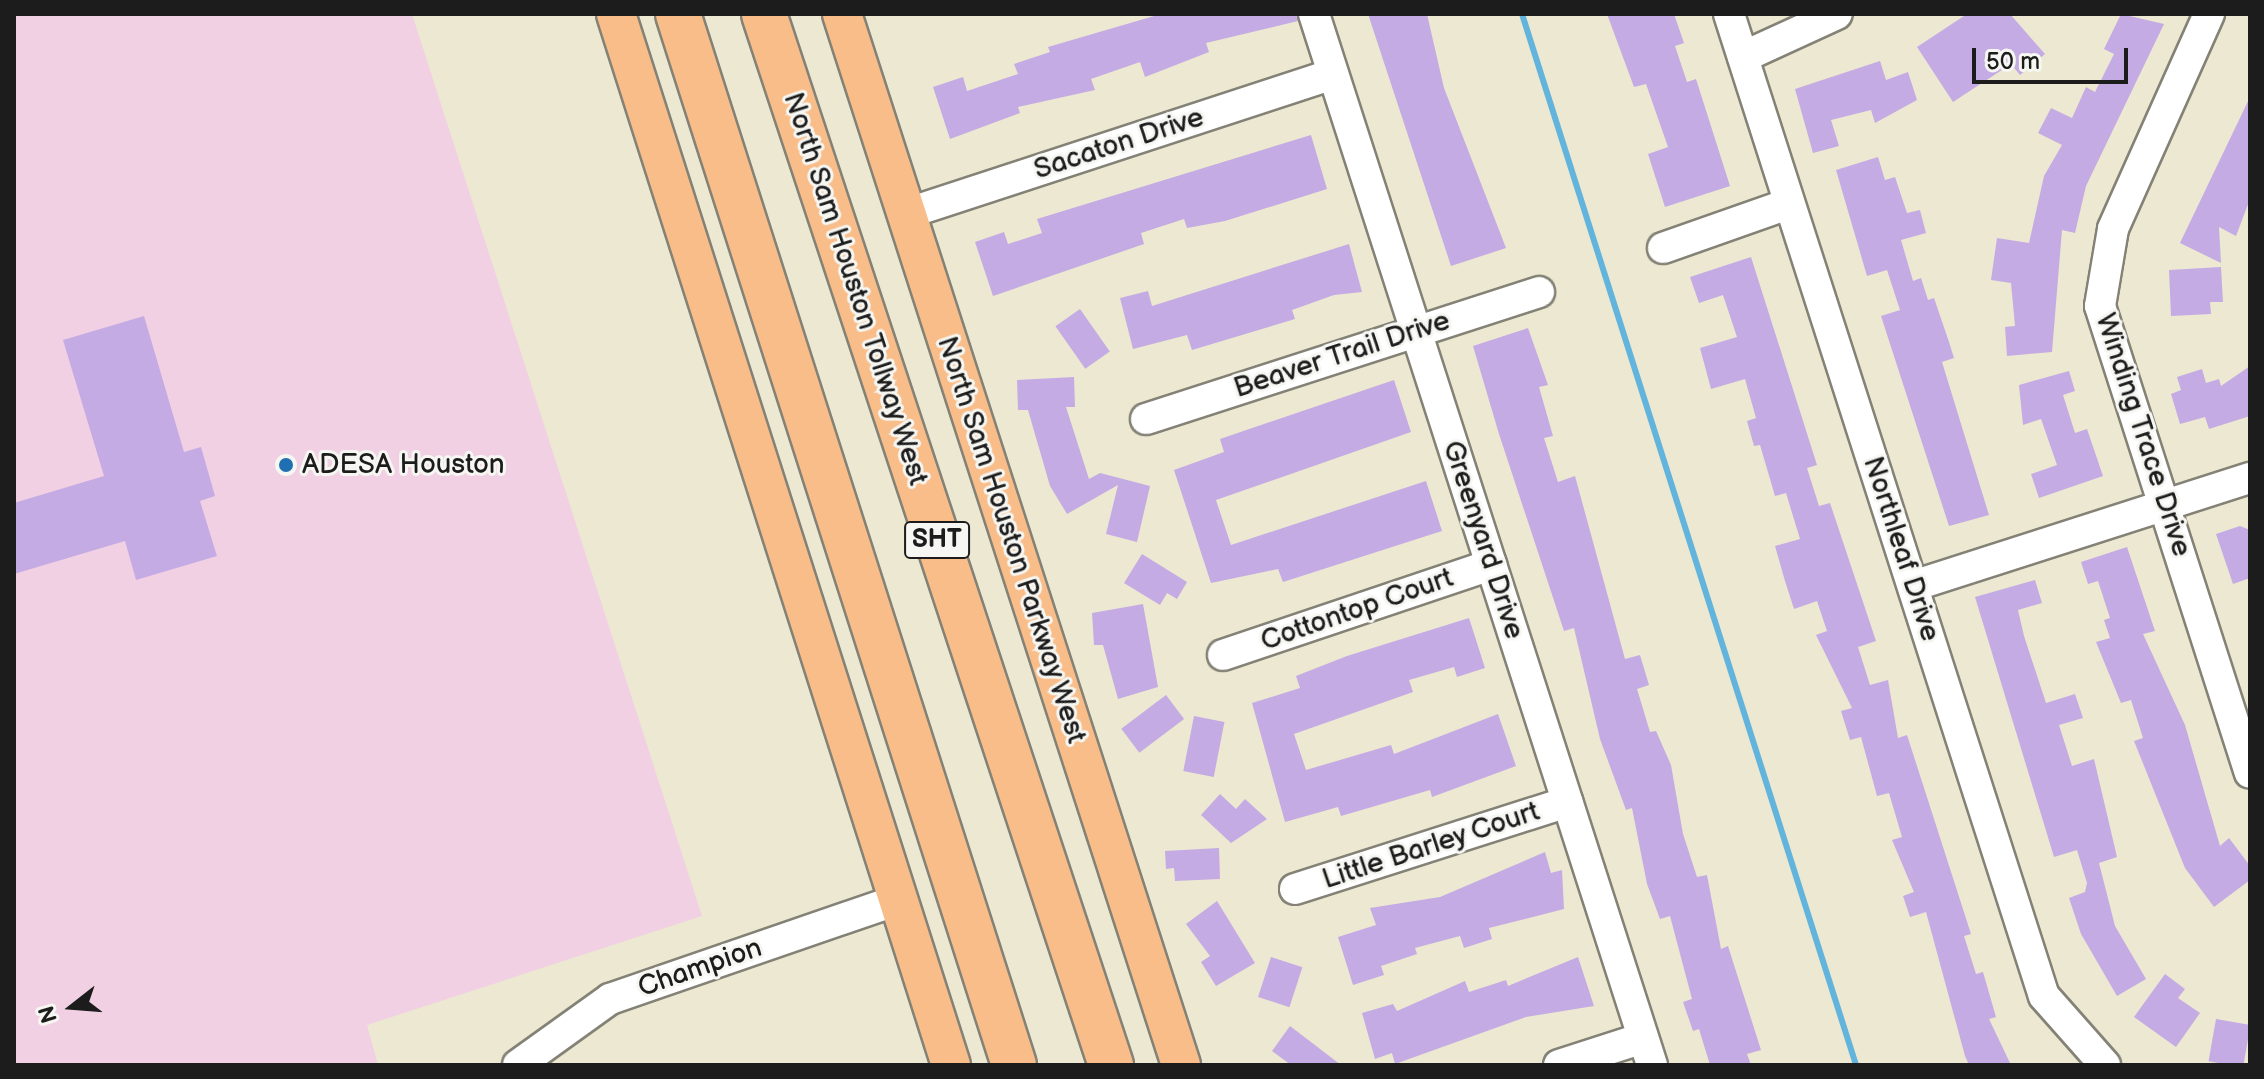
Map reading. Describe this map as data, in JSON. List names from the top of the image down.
{
  "streets": {
    "highway": ["North Sam Houston Tollway West", "SHT"],
    "main road": ["North Sam Houston Parkway West"],
    "street": [
      "Sacaton Drive",
      "Beaver Trail Drive",
      "Winding Trace Drive",
      "Greenyard Drive",
      "Northleaf Drive",
      "Cottontop Court",
      "Little Barley Court",
      "Champion"
    ]
  },
  "crossings": [
    ["Sacaton Drive", "North Sam Houston Parkway West"],
    ["Sacaton Drive", "Greenyard Drive"],
    ["Beaver Trail Drive", "Greenyard Drive"],
    ["Greenyard Drive", "Cottontop Court"],
    ["Greenyard Drive", "Little Barley Court"]
  ],
  "places": ["ADESA Houston"],
  "scale_bar": "50 m",
  "north": "left"
}
